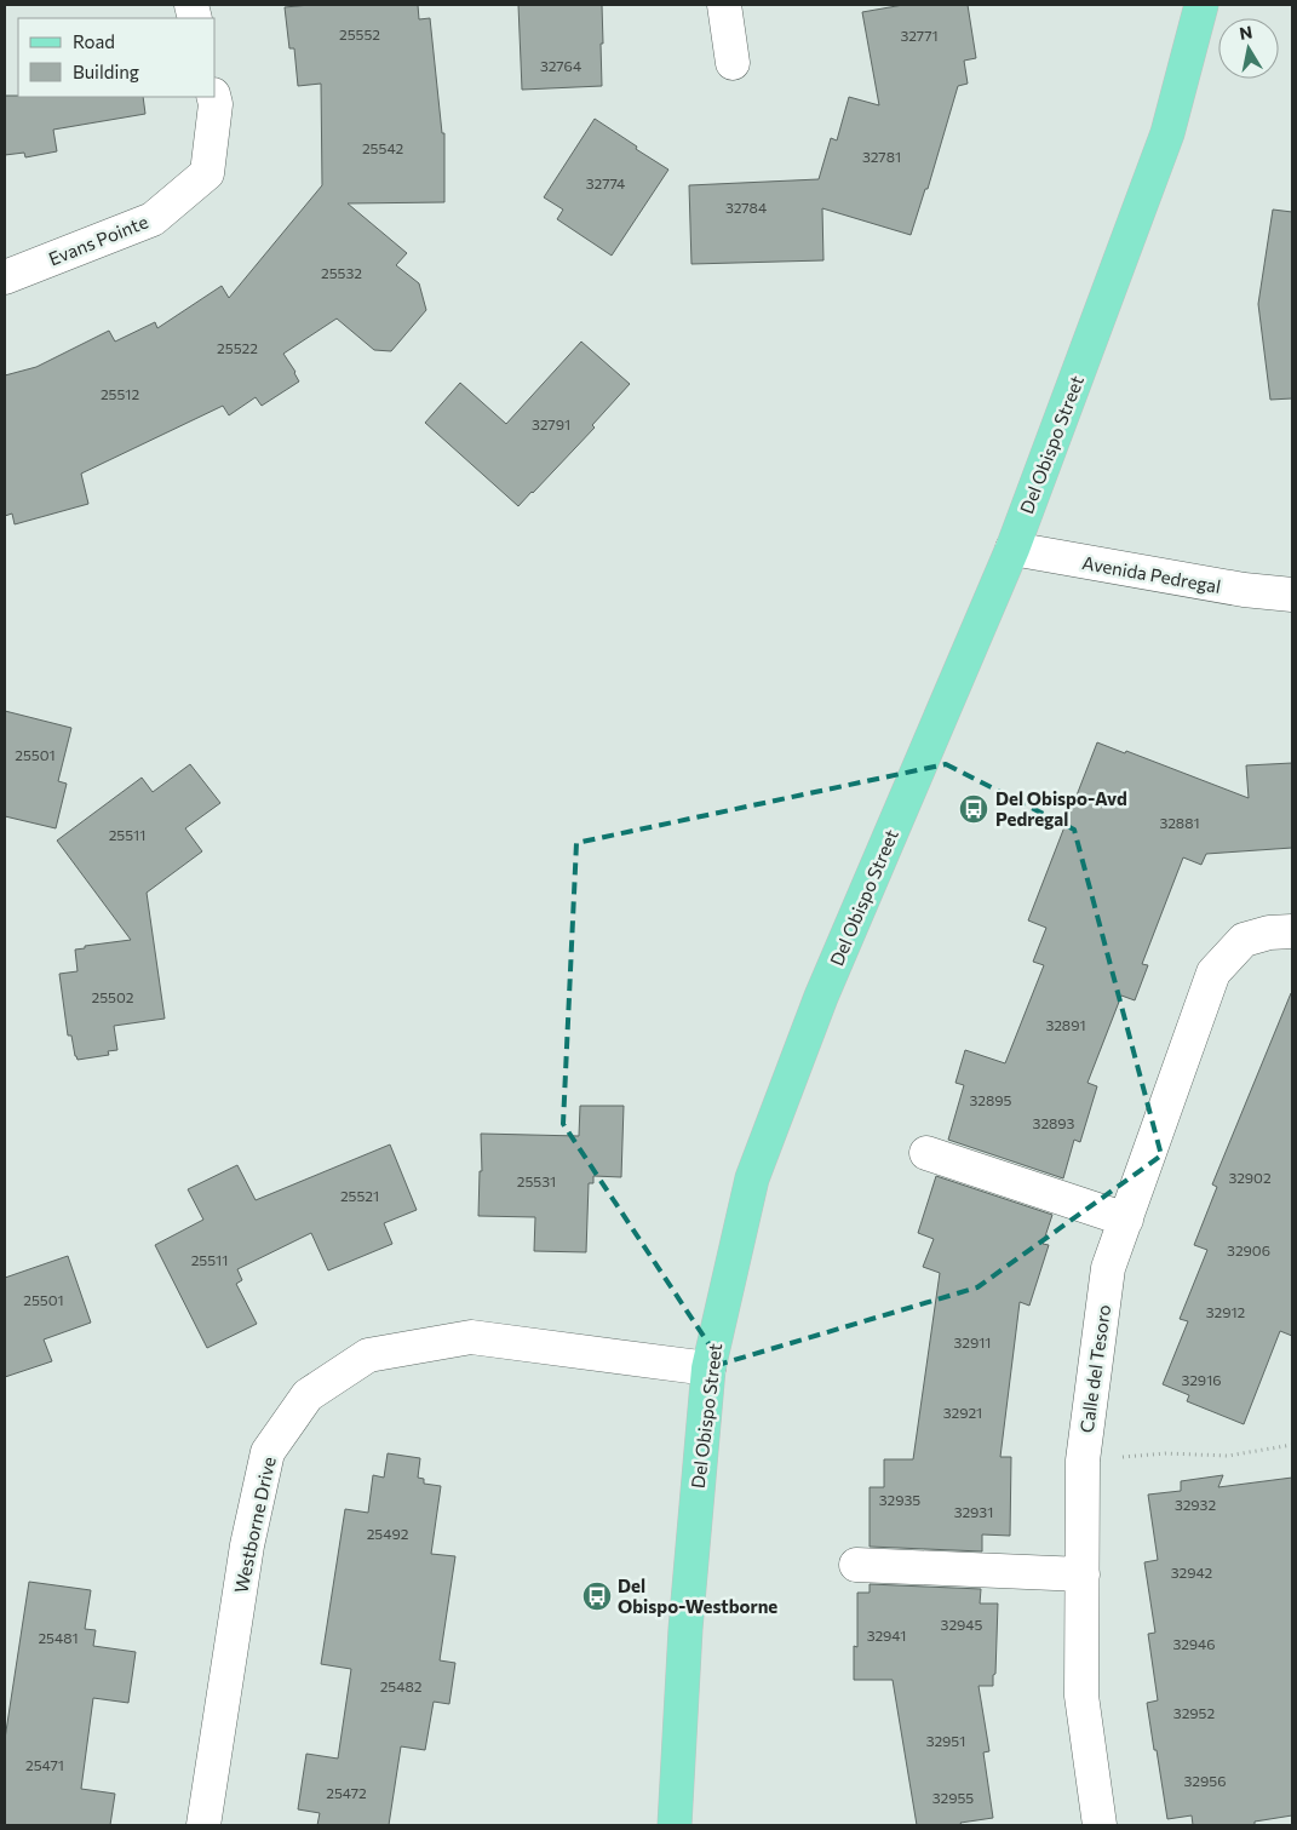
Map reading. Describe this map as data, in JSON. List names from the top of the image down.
{
  "streets": {
    "main road": ["Del Obispo Street"],
    "street": [
      "Evans Pointe",
      "Avenida Pedregal",
      "Calle del Tesoro",
      "Westborne Drive"
    ]
  },
  "crossings": [
    ["Del Obispo Street", "Avenida Pedregal"],
    ["Del Obispo Street", "Westborne Drive"]
  ],
  "places": {
    "bus stop": ["Del Obispo-Avd Pedregal", "Del Obispo-Westborne"]
  },
  "house_numbers": [
    "25552",
    "32771",
    "32764",
    "25542",
    "32781",
    "32774",
    "32784",
    "25532",
    "25522",
    "25512",
    "32791",
    "25501",
    "32881",
    "25511",
    "25502",
    "32891",
    "32895",
    "32893",
    "32902",
    "25531",
    "25521",
    "32906",
    "25511",
    "25501",
    "32912",
    "32911",
    "32916",
    "32921",
    "32935",
    "32932",
    "32931",
    "25492",
    "32942",
    "32945",
    "32941",
    "25481",
    "32946",
    "25482",
    "32952",
    "32951",
    "25471",
    "32956",
    "25472",
    "32955"
  ],
  "legend": ["Road", "Building"],
  "north": "top"
}
